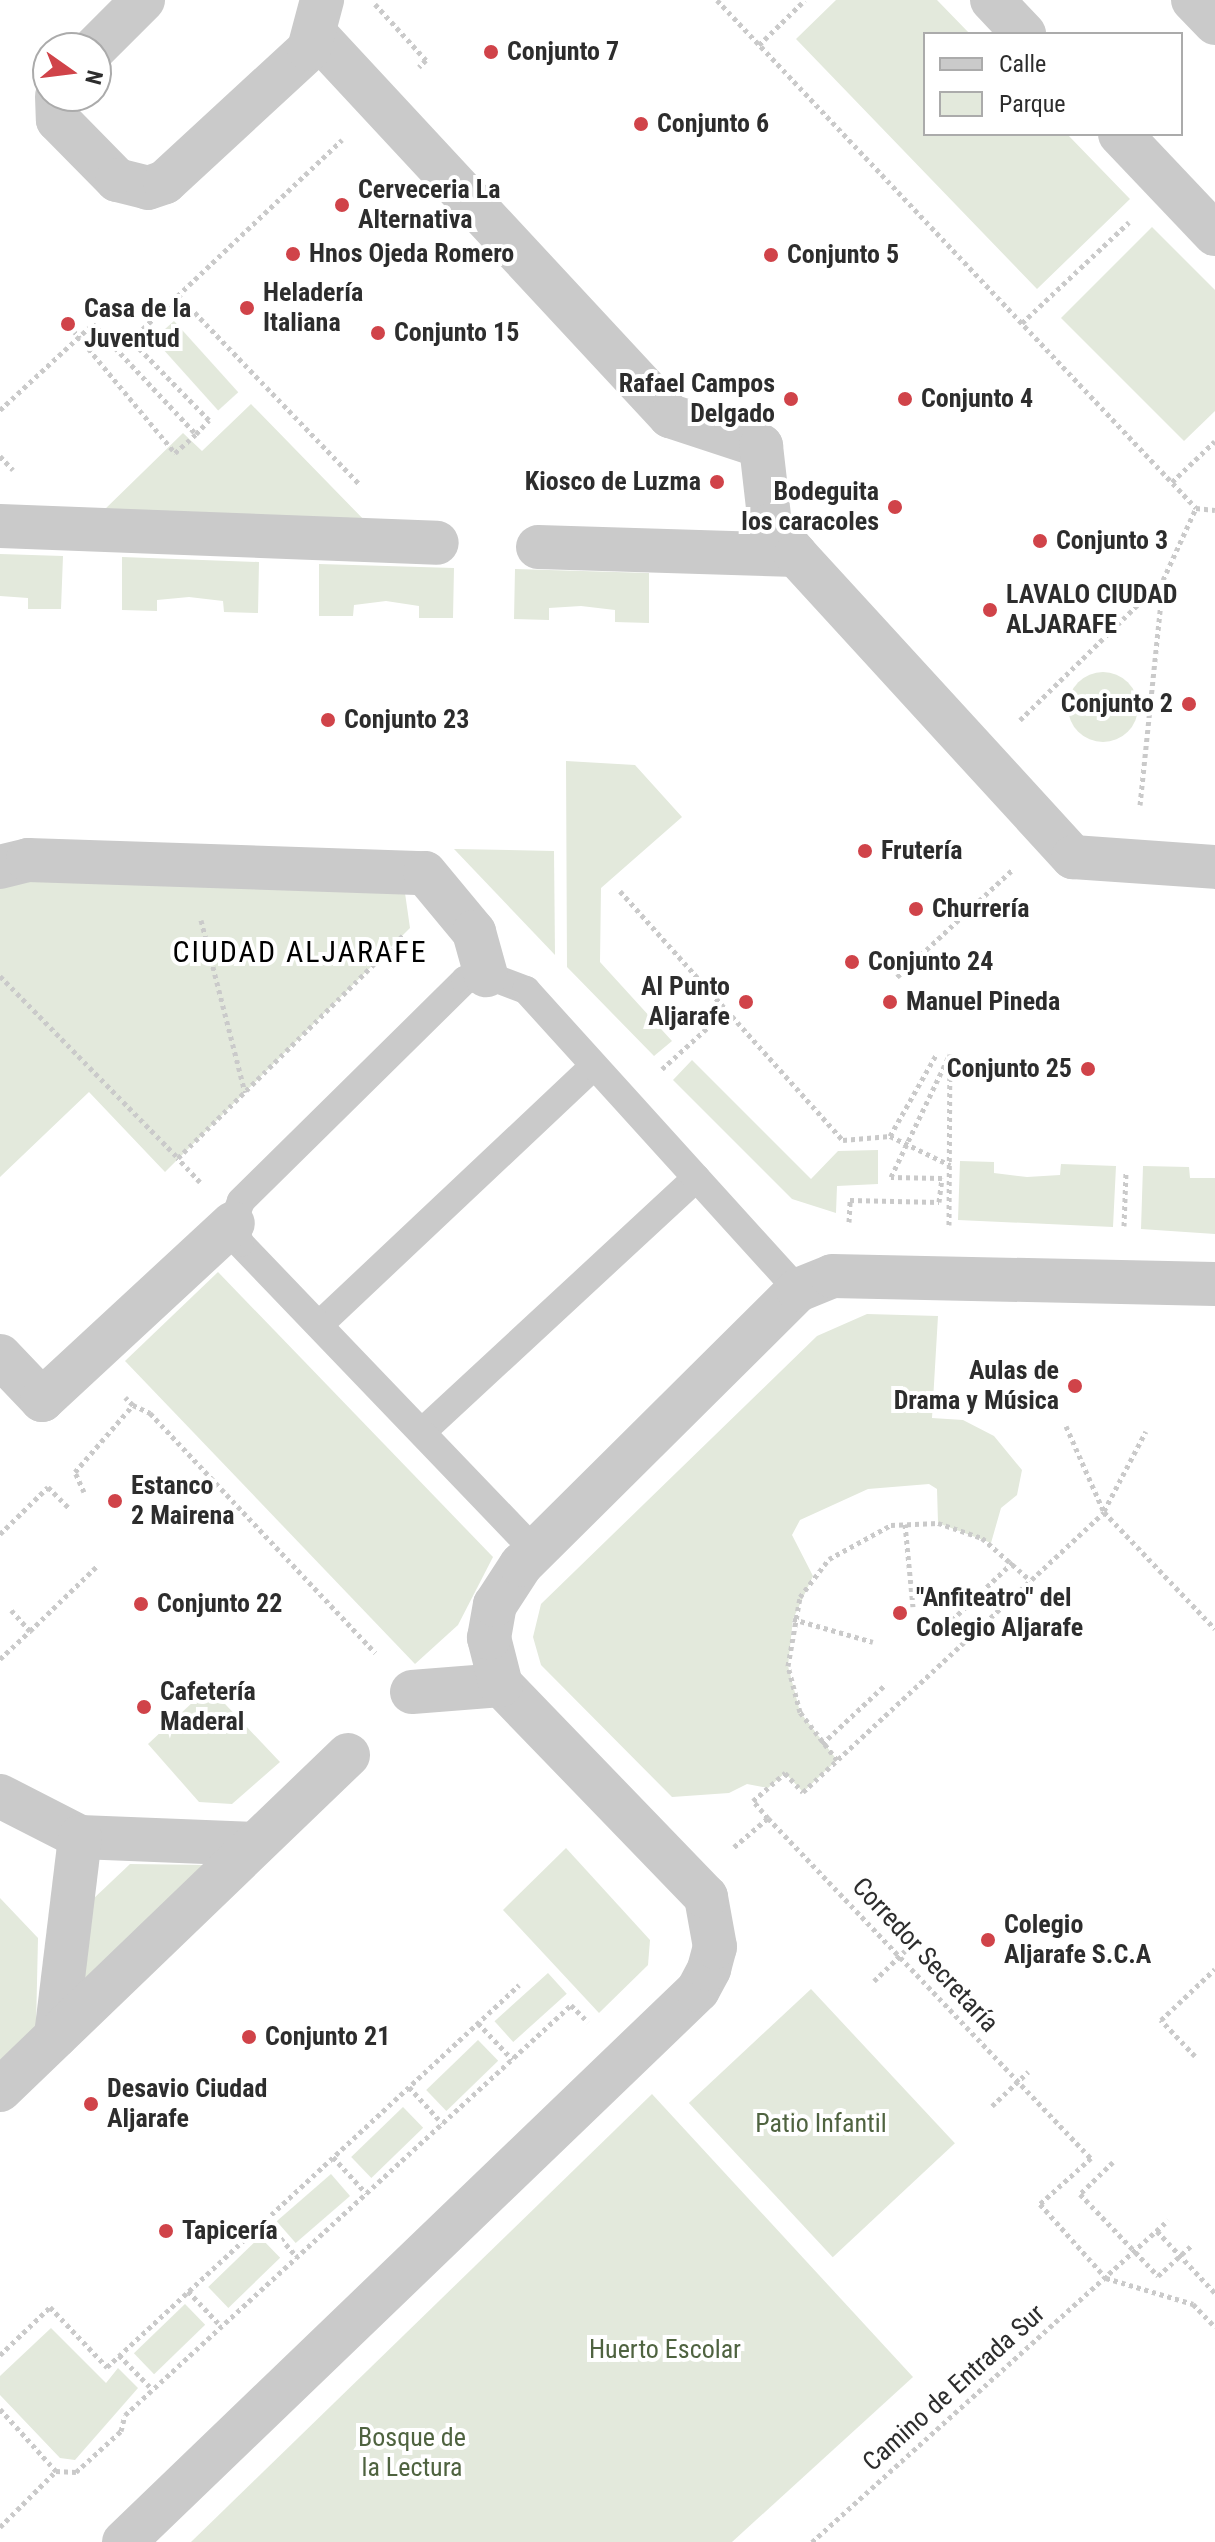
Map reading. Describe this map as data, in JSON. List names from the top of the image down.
{
  "streets": {
    "path": ["Corredor Secretaría", "Camino de Entrada Sur"]
  },
  "crossings": [
    ["Corredor Secretaría", "Camino de Entrada Sur"]
  ],
  "districts": ["CIUDAD ALJARAFE"],
  "parks": ["Patio Infantil", "Huerto Escolar", "Bosque de la Lectura"],
  "places": [
    "Conjunto 7",
    "Conjunto 6",
    "Cerveceria La Alternativa",
    "Hnos Ojeda Romero",
    "Conjunto 5",
    "Heladería Italiana",
    "Casa de la Juventud",
    "Conjunto 15",
    "Rafael Campos Delgado",
    "Conjunto 4",
    "Kiosco de Luzma",
    "Bodeguita los caracoles",
    "Conjunto 3",
    "LAVALO CIUDAD ALJARAFE",
    "Conjunto 2",
    "Conjunto 23",
    "Frutería",
    "Churrería",
    "Conjunto 24",
    "Al Punto Aljarafe",
    "Manuel Pineda",
    "Conjunto 25",
    "Aulas de Drama y Música",
    "Estanco 2 Mairena",
    "Conjunto 22",
    "\"Anfiteatro\" del Colegio Aljarafe",
    "Cafetería Maderal",
    "Colegio Aljarafe S.C.A",
    "Conjunto 21",
    "Desavio Ciudad Aljarafe",
    "Tapicería"
  ],
  "legend": ["Calle", "Parque"],
  "north": "right"
}
